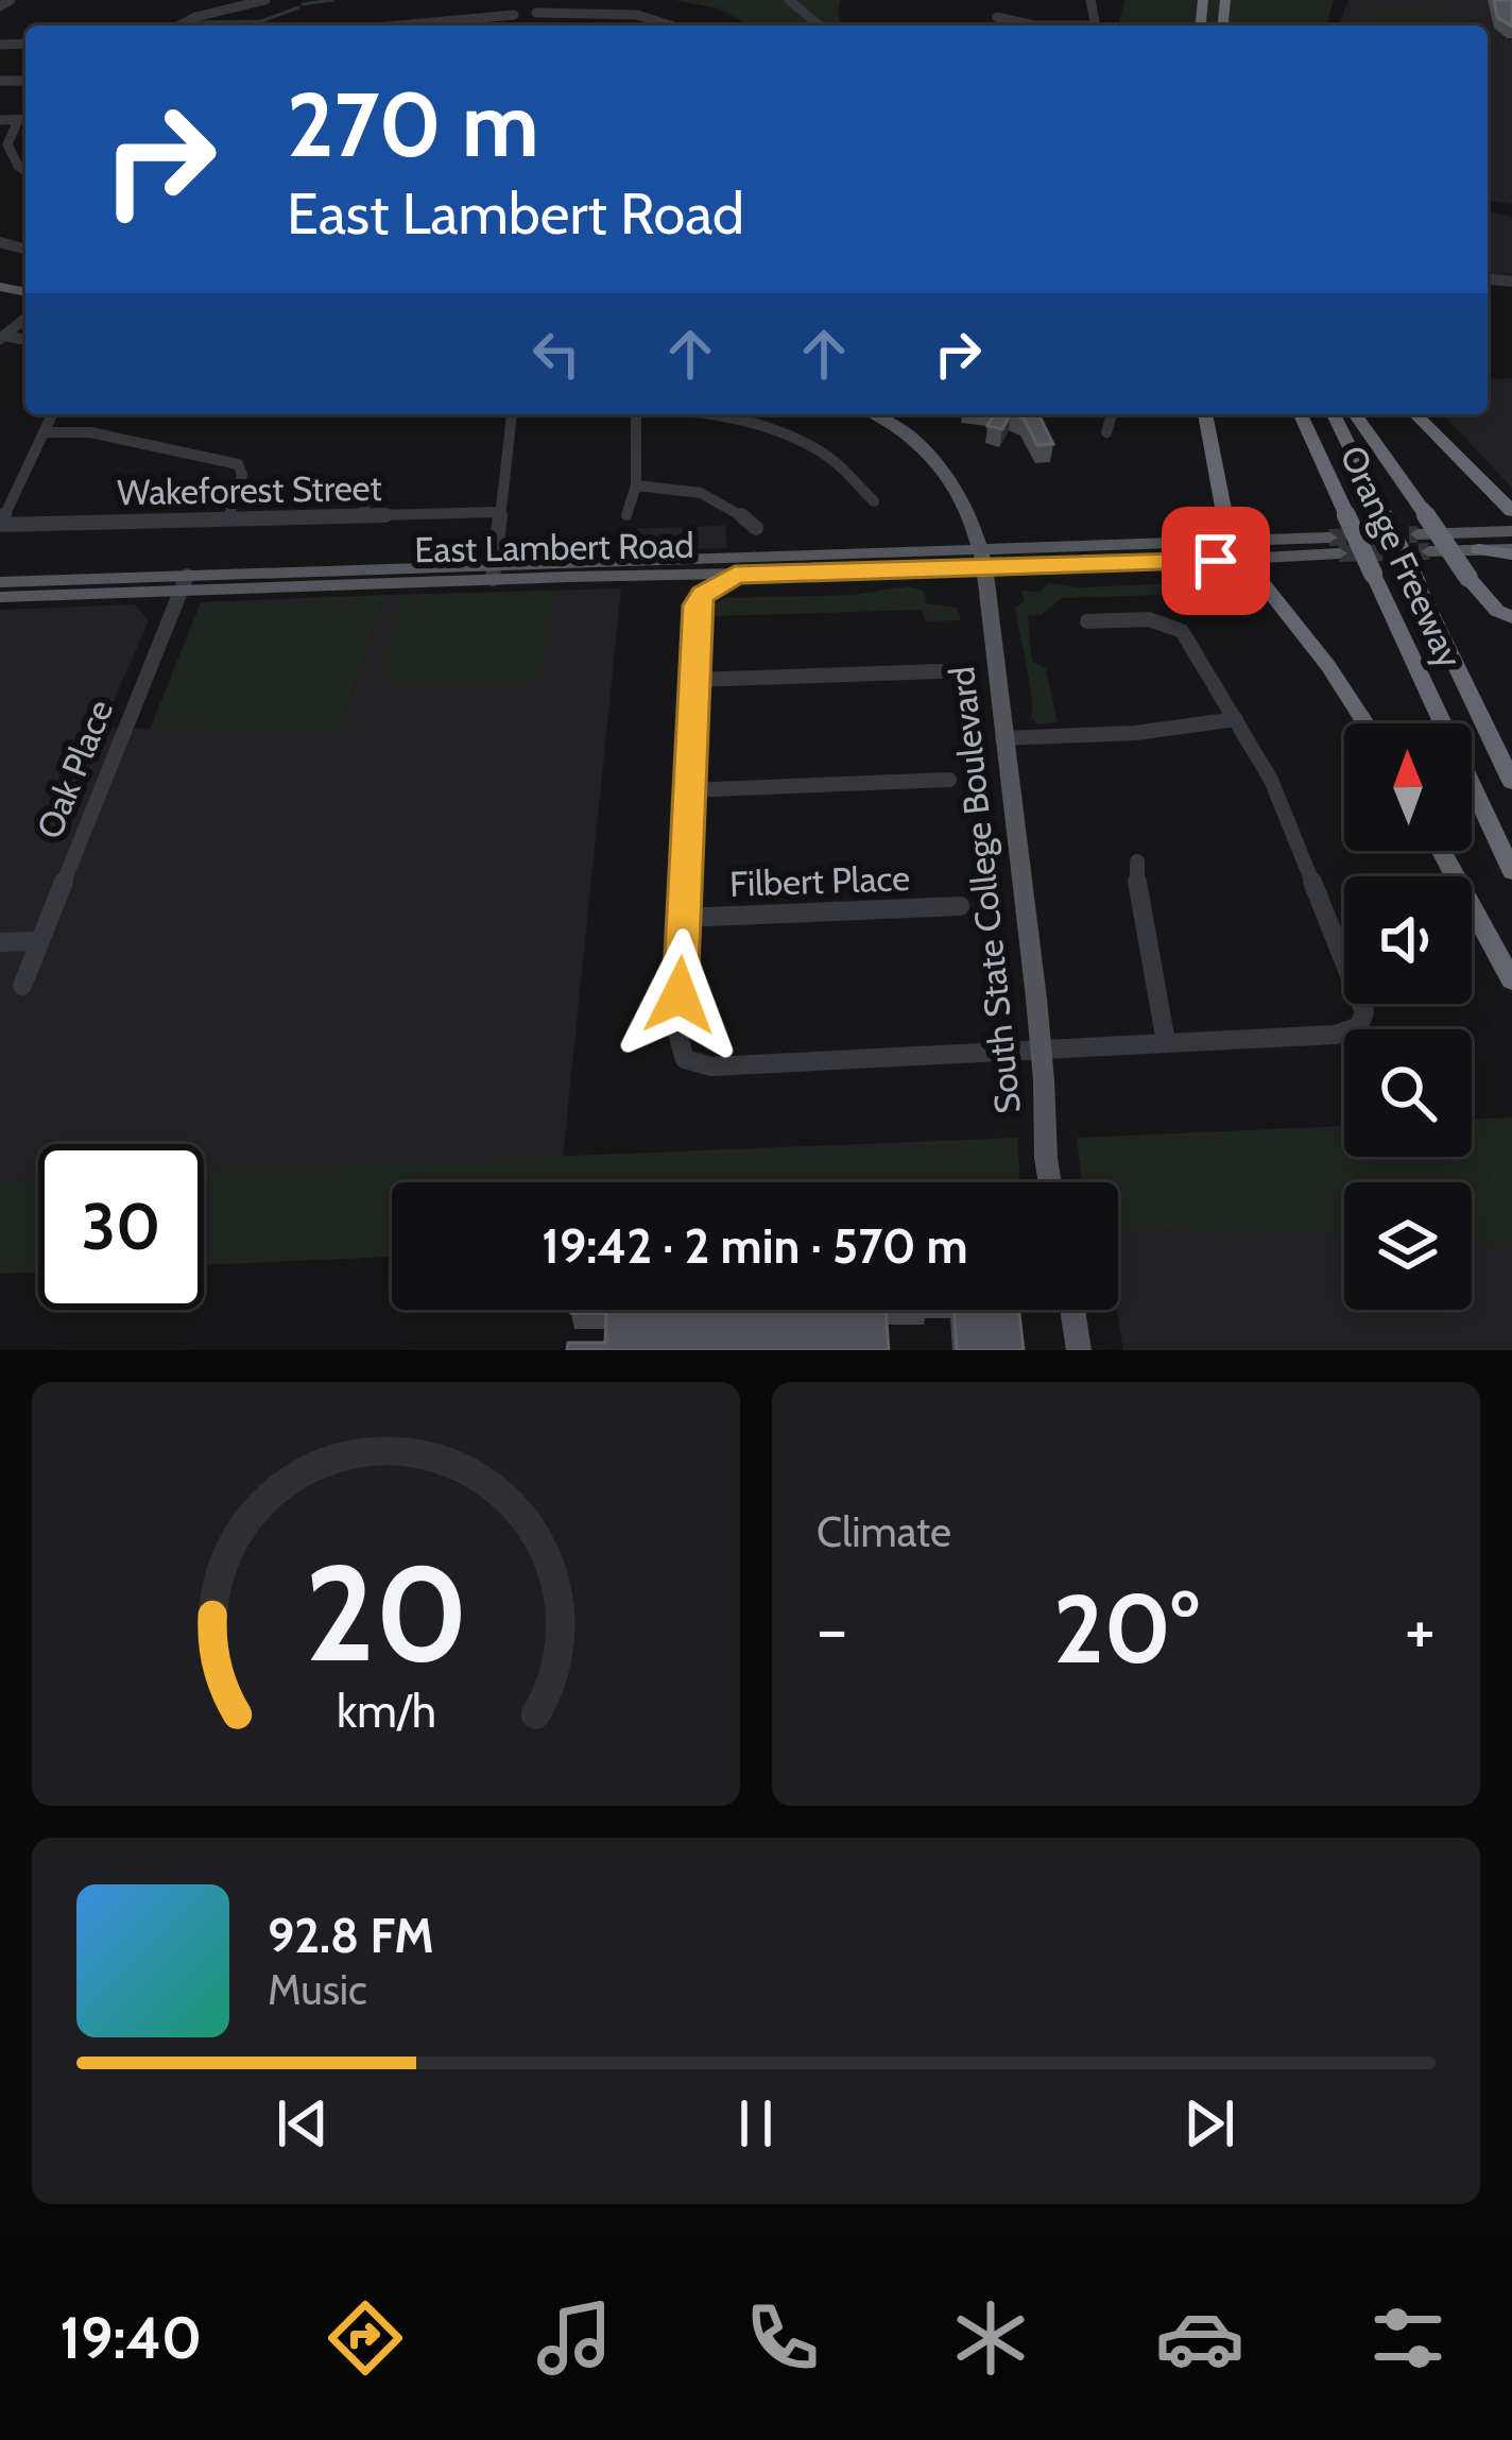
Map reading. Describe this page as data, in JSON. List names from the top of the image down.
{
  "streets": {
    "highway": ["Orange Freeway"],
    "main road": ["East Lambert Road", "South State College Boulevard"],
    "street": ["Wakeforest Street", "Oak Place", "Filbert Place"]
  },
  "crossings": [
    ["East Lambert Road", "Oak Place"],
    ["East Lambert Road", "South State College Boulevard"]
  ],
  "north": "top",
  "page": {
    "turn": ["270 m", "East Lambert Road"],
    "limit": "30",
    "trip": "19:42 · 2 min · 570 m",
    "tile": "Climate",
    "heat": ["−", "20°", "+"],
    "song": ["92.8 FM", "Music"],
    "tabs": "19:40",
    "gauge": ["20", "km/h"]
  }
}
